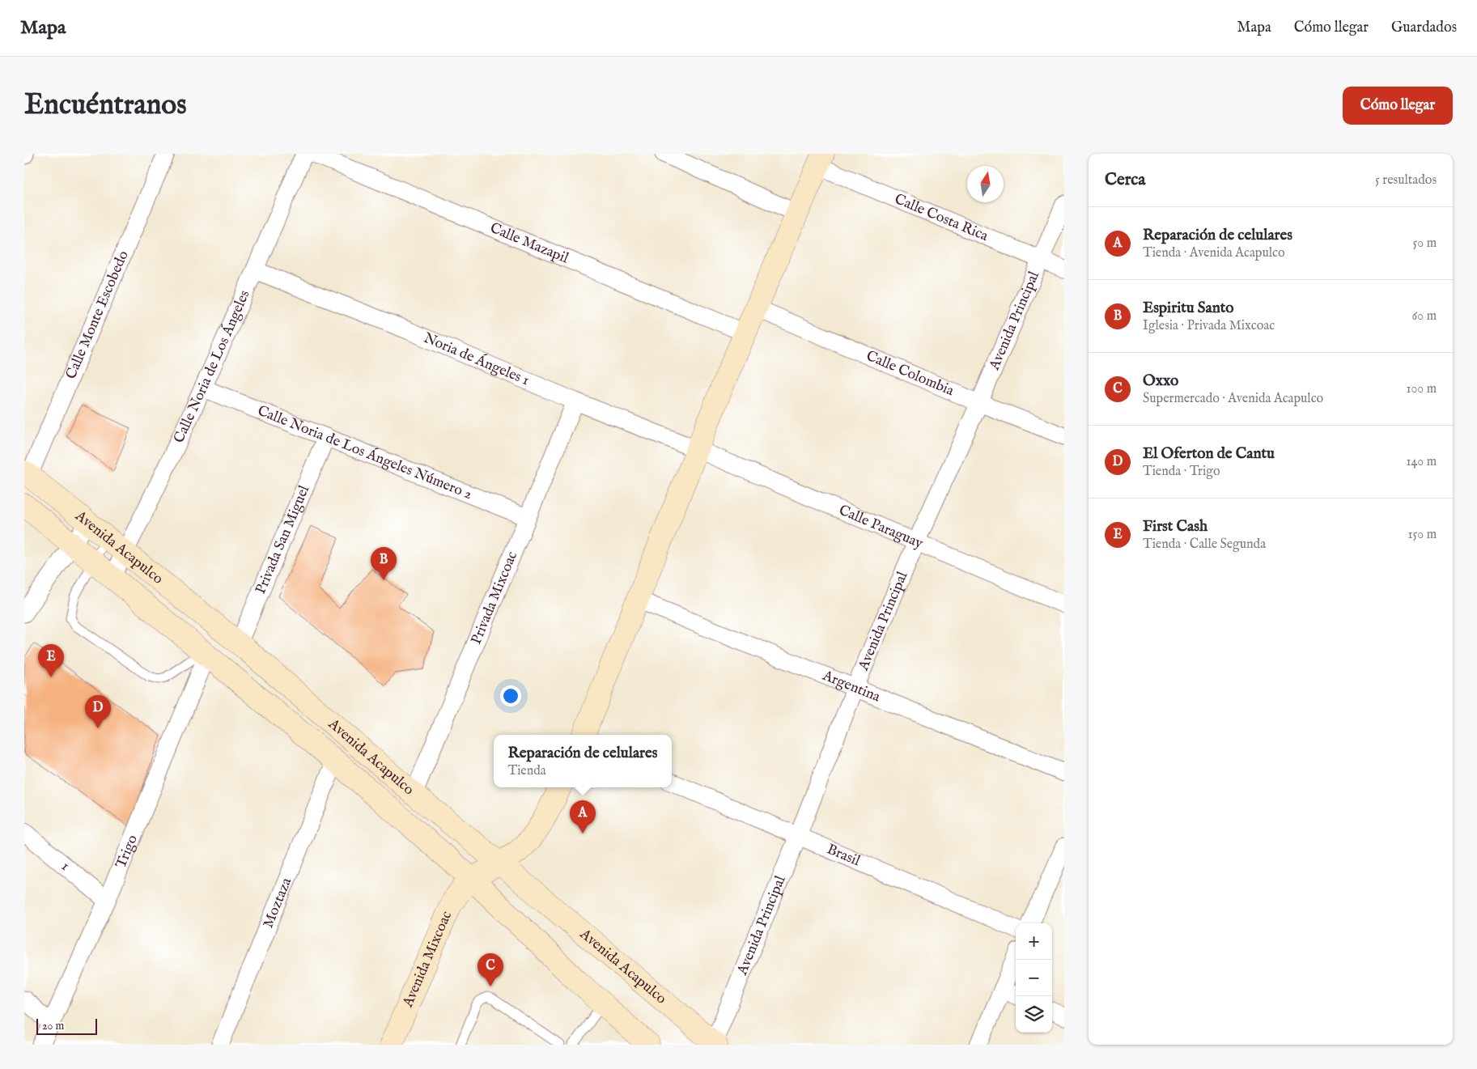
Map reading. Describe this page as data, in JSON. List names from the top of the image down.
{
  "streets": {
    "main road": ["Avenida Acapulco", "Avenida Mixcoac"],
    "street": [
      "Calle Costa Rica",
      "Calle Mazapil",
      "Calle Monte Escobedo",
      "Avenida Principal",
      "Noria de Ángeles 1",
      "Calle Noria de Los Ángeles",
      "Calle Colombia",
      "Calle Noria de Los Ángeles Número 2",
      "Calle Paraguay",
      "Privada San Miguel",
      "Privada Mixcoac",
      "Argentina",
      "Trigo",
      "Brasil",
      "1",
      "Moztaza"
    ]
  },
  "crossings": [
    ["Calle Costa Rica", "Avenida Principal"],
    ["Calle Monte Escobedo", "Avenida Acapulco"],
    ["Avenida Principal", "Calle Colombia"],
    ["Avenida Principal", "Calle Paraguay"],
    ["Avenida Principal", "Avenida Acapulco"],
    ["Avenida Principal", "Argentina"],
    ["Avenida Principal", "Brasil"],
    ["Noria de Ángeles 1", "Calle Noria de Los Ángeles"],
    ["Noria de Ángeles 1", "Calle Paraguay"],
    ["Noria de Ángeles 1", "Privada Mixcoac"],
    ["Calle Noria de Los Ángeles", "Calle Noria de Los Ángeles Número 2"],
    ["Calle Noria de Los Ángeles", "Avenida Acapulco"],
    ["Calle Noria de Los Ángeles Número 2", "Privada San Miguel"],
    ["Calle Noria de Los Ángeles Número 2", "Privada Mixcoac"],
    ["Privada San Miguel", "Avenida Acapulco"],
    ["Avenida Acapulco", "Privada Mixcoac"],
    ["Avenida Acapulco", "Trigo"],
    ["Avenida Acapulco", "Moztaza"],
    ["Avenida Acapulco", "Avenida Mixcoac"],
    ["Trigo", "1"]
  ],
  "scale_bar": "20 m",
  "north": "top",
  "page": {
    "header": "Mapa",
    "nav": ["Mapa", "Cómo llegar", "Guardados"],
    "buttons": "Cómo llegar",
    "title": "Encuéntranos",
    "heading": ["Cerca", "5 resultados"],
    "list": [
      {
        "mark": "A",
        "name": "Reparación de celulares",
        "note": "Tienda · Avenida Acapulco",
        "value": "50 m"
      },
      {
        "mark": "B",
        "name": "Espiritu Santo",
        "note": "Iglesia · Privada Mixcoac",
        "value": "60 m"
      },
      {
        "mark": "C",
        "name": "Oxxo",
        "note": "Supermercado · Avenida Acapulco",
        "value": "100 m"
      },
      {
        "mark": "D",
        "name": "El Oferton de Cantu",
        "note": "Tienda · Trigo",
        "value": "140 m"
      },
      {
        "mark": "E",
        "name": "First Cash",
        "note": "Tienda · Calle Segunda",
        "value": "150 m"
      }
    ],
    "pins": [
      "B",
      "E",
      "D",
      "A",
      "C"
    ],
    "popup": ["Reparación de celulares", "Tienda"],
    "map_buttons": ["+", "−"],
    "scale": "20 m"
  }
}
